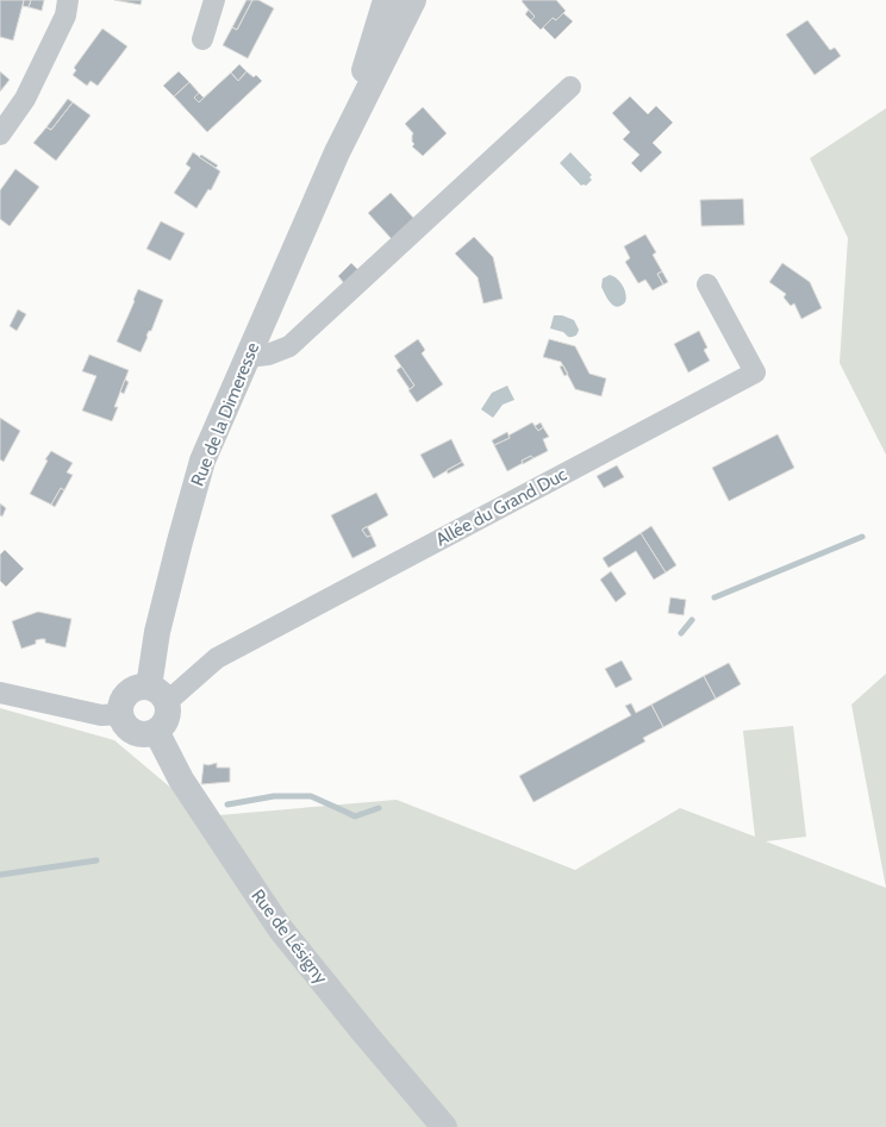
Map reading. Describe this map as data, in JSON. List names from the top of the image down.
{
  "streets": {
    "street": ["Rue de la Dimeresse", "Allée du Grand Duc", "Rue de Lésigny"]
  },
  "crossings": [
    ["Rue de la Dimeresse", "Allée du Grand Duc"],
    ["Rue de la Dimeresse", "Rue de Lésigny"],
    ["Allée du Grand Duc", "Rue de Lésigny"]
  ]
}
